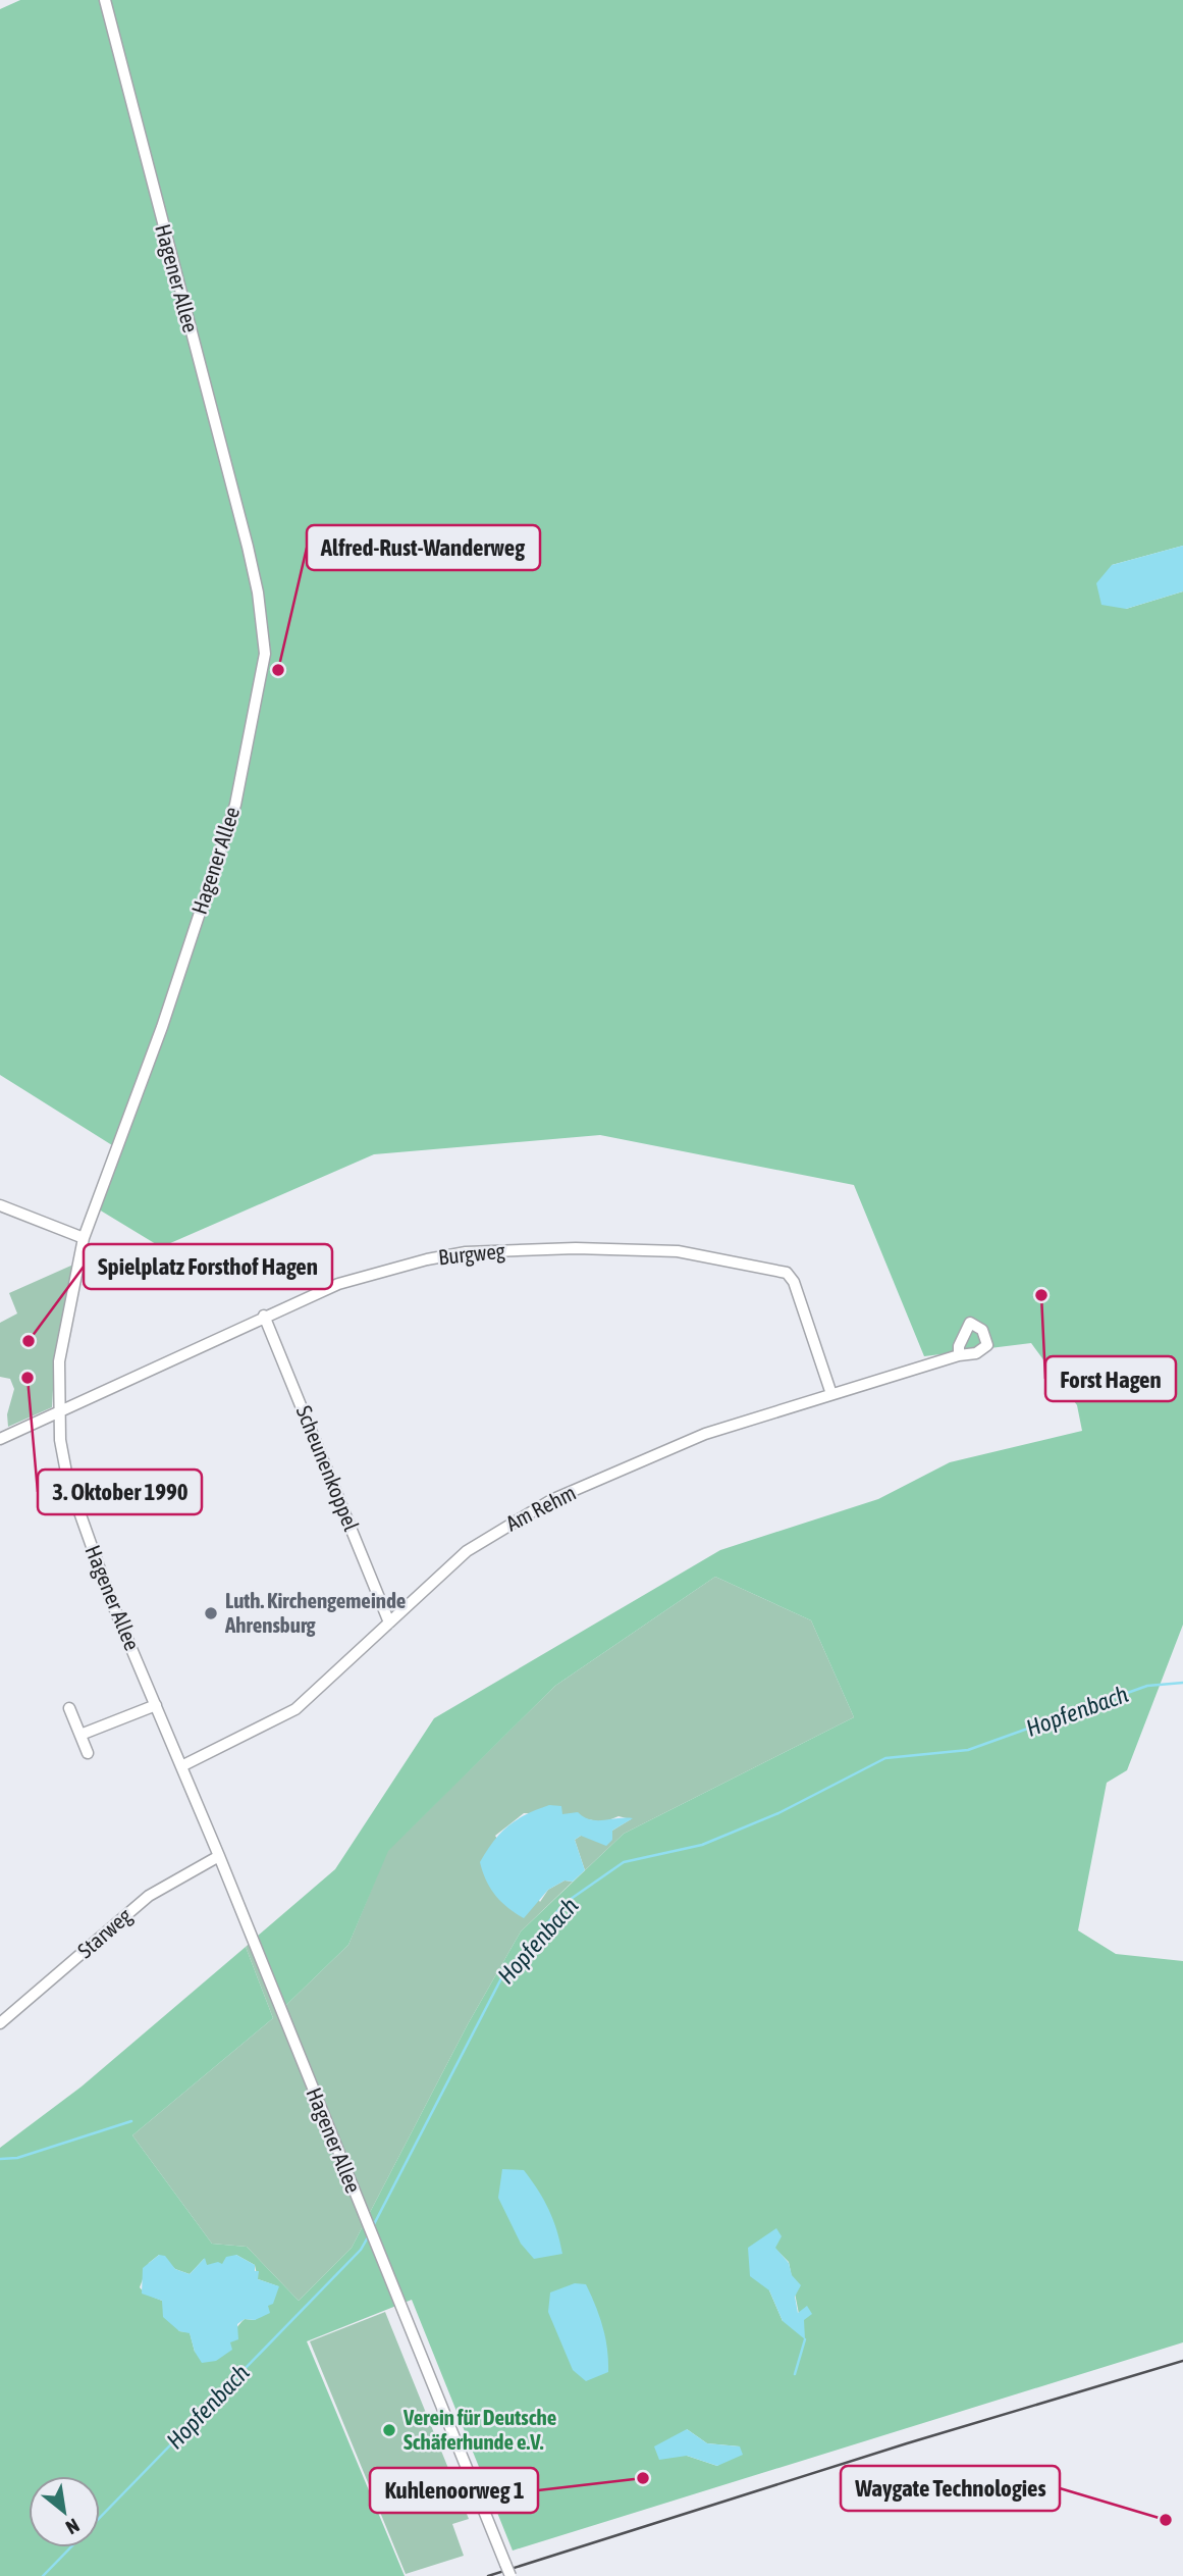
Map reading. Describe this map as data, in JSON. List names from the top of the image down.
{
  "streets": {
    "street": [
      "Hagener Allee",
      "Burgweg",
      "Scheunenkoppel",
      "Am Rehm",
      "Starweg"
    ]
  },
  "crossings": [
    ["Hagener Allee", "Burgweg"],
    ["Hagener Allee", "Am Rehm"],
    ["Hagener Allee", "Starweg"],
    ["Burgweg", "Scheunenkoppel"],
    ["Burgweg", "Am Rehm"],
    ["Scheunenkoppel", "Am Rehm"]
  ],
  "water": ["Hopfenbach"],
  "places": [
    "Alfred-Rust-Wanderweg",
    "Forst Hagen",
    "Spielplatz Forsthof Hagen",
    "3. Oktober 1990",
    "Luth. Kirchengemeinde Ahrensburg",
    "Verein für Deutsche Schäferhunde e.V.",
    "Kuhlenoorweg 1",
    "Waygate Technologies"
  ],
  "north": "bottom right"
}
